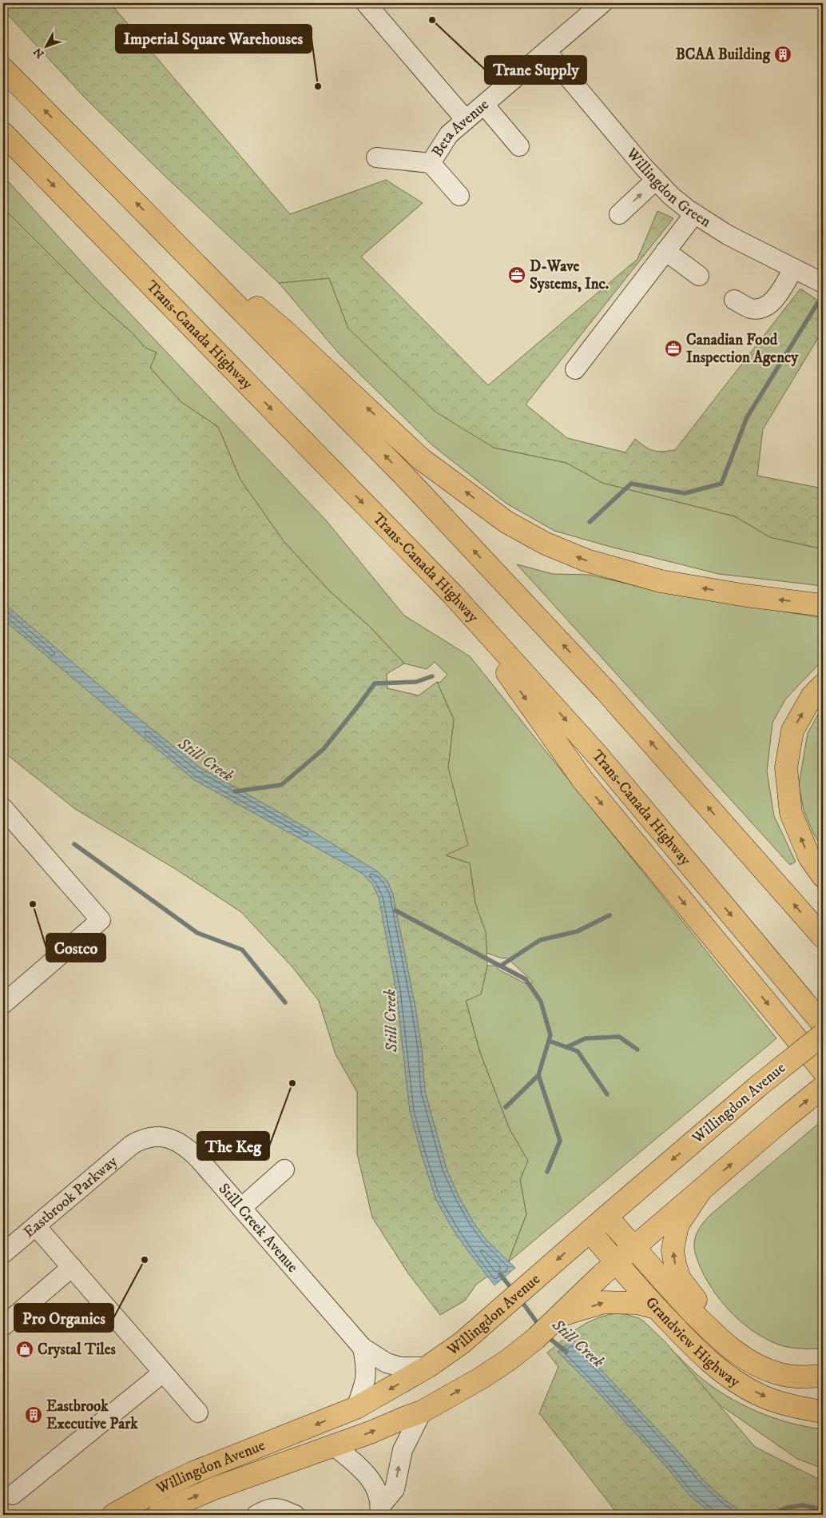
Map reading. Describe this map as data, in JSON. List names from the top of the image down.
{
  "streets": {
    "main road": ["Trans-Canada Highway", "Willingdon Avenue", "Grandview Highway"],
    "street": [
      "Beta Avenue",
      "Willingdon Green",
      "Eastbrook Parkway",
      "Still Creek Avenue"
    ]
  },
  "crossings": [
    ["Beta Avenue", "Willingdon Green"],
    ["Willingdon Avenue", "Still Creek Avenue"],
    ["Willingdon Avenue", "Grandview Highway"],
    ["Eastbrook Parkway", "Still Creek Avenue"]
  ],
  "water": ["Still Creek"],
  "places": {
    "other": [
      "Trane Supply",
      "Imperial Square Warehouses",
      "Costco",
      "The Keg",
      "Pro Organics"
    ],
    "building": ["BCAA Building", "Eastbrook Executive Park"],
    "office": ["D-Wave Systems, Inc.", "Canadian Food Inspection Agency"],
    "shop": ["Crystal Tiles"]
  },
  "north": "bottom left"
}
